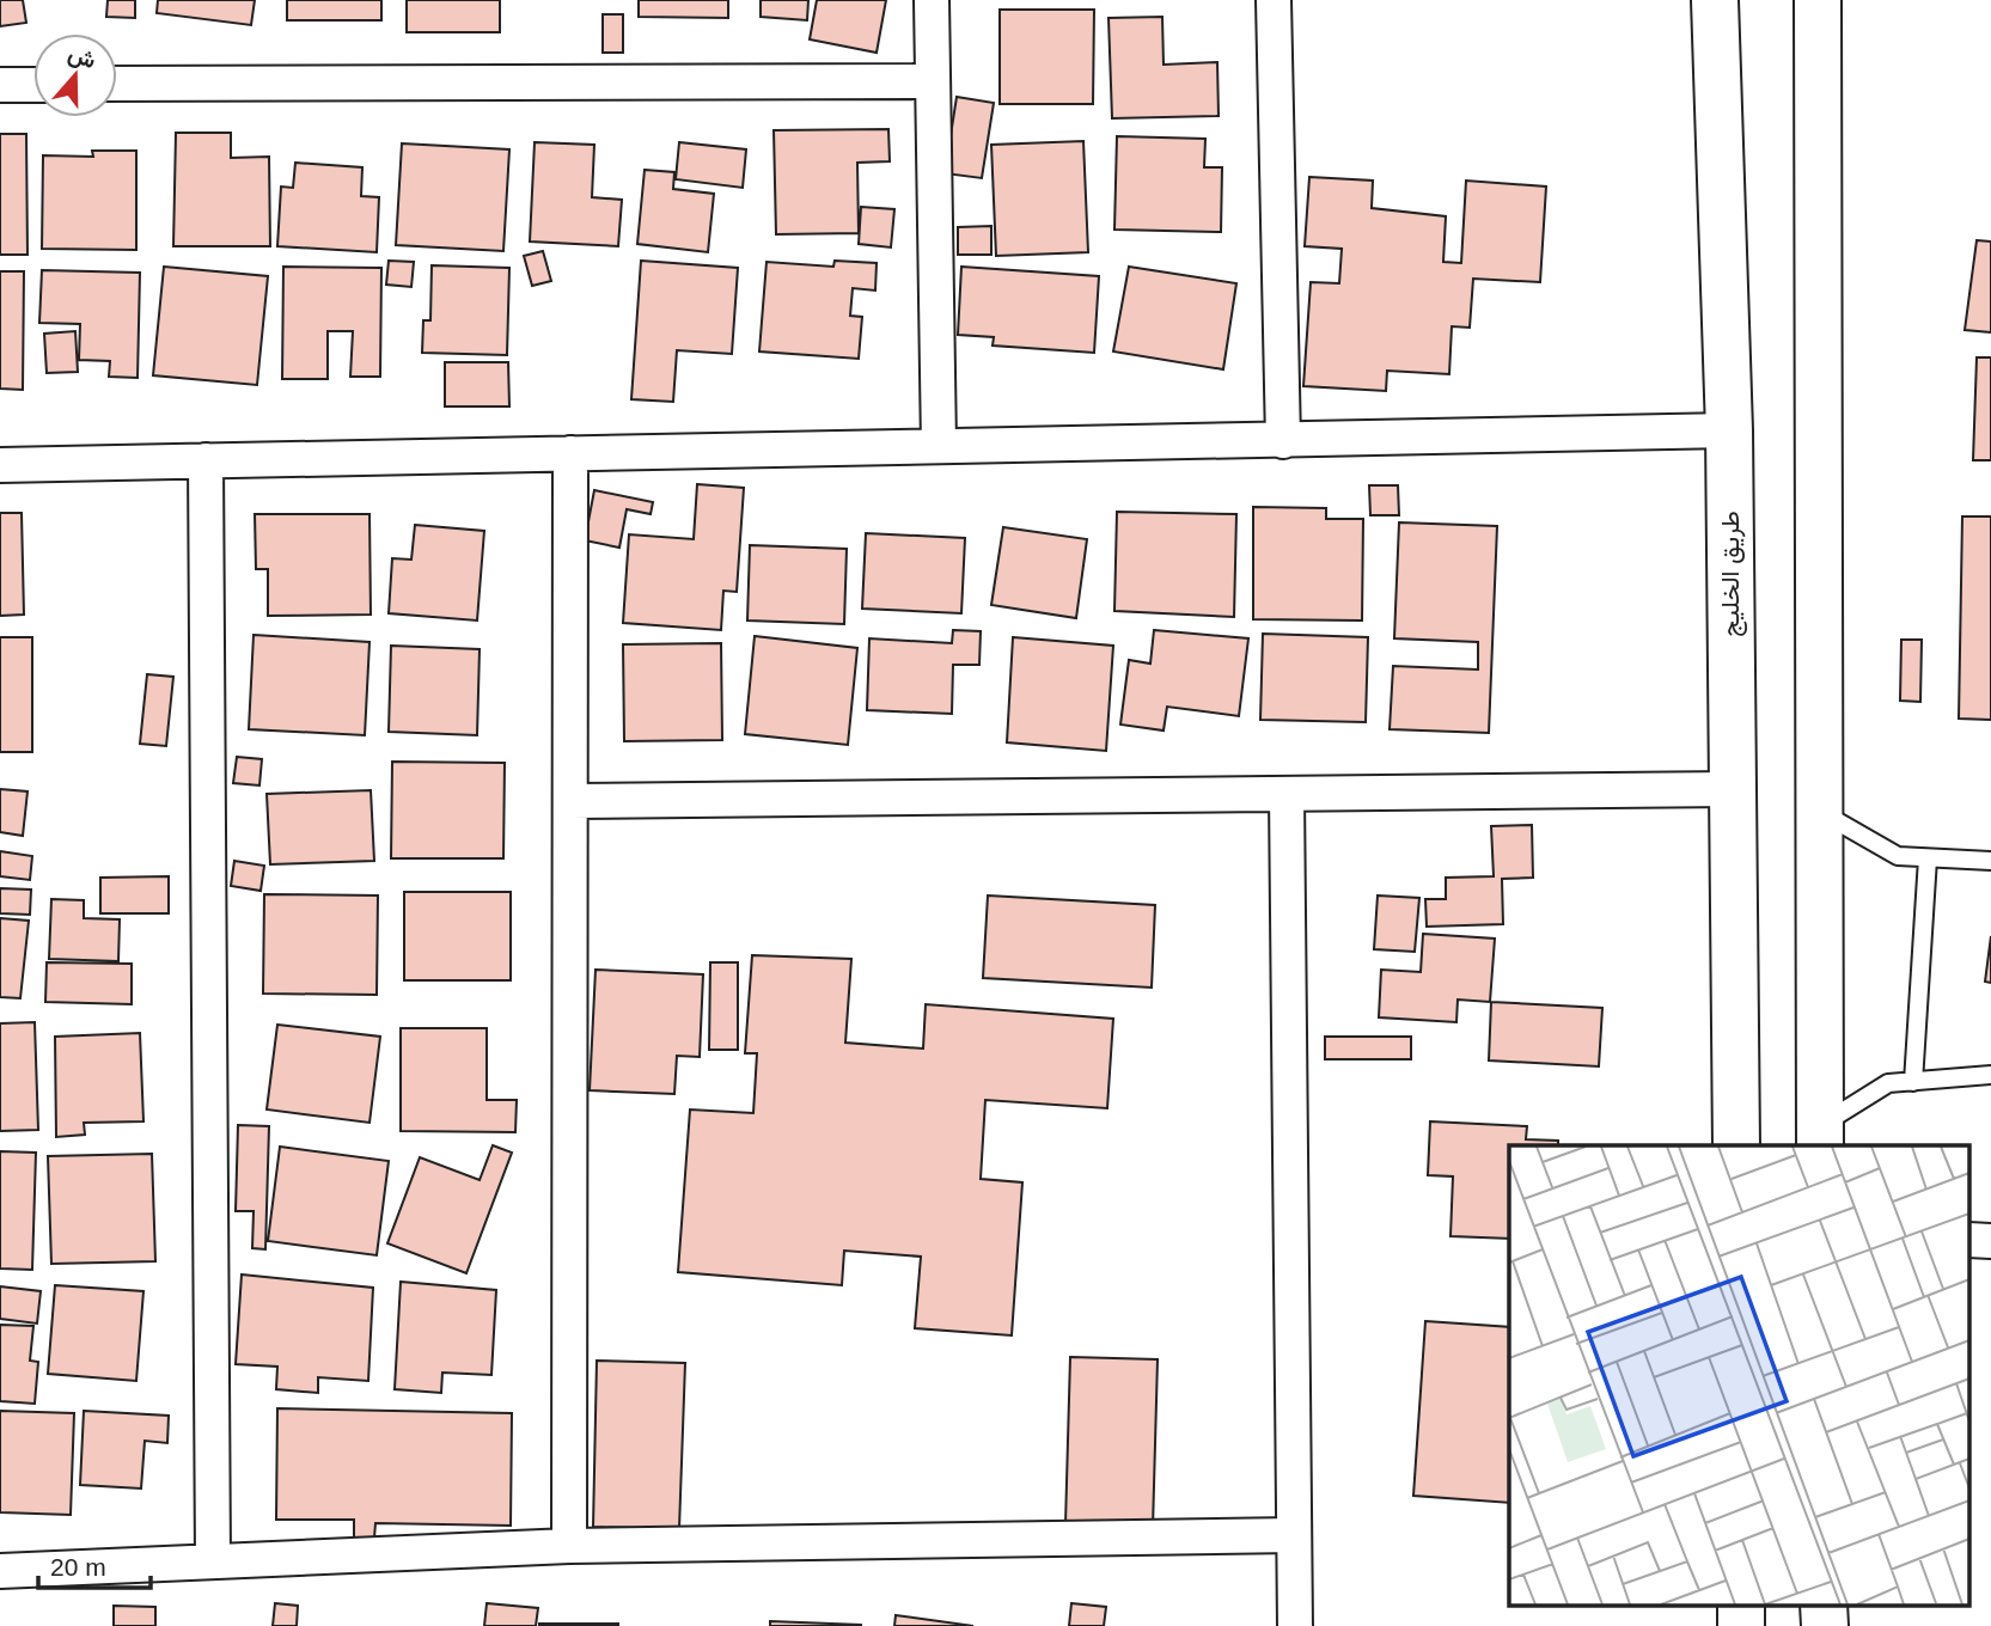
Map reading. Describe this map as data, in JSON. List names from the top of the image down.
{
  "streets": {
    "main road": ["طريق الخليج"]
  },
  "scale_bar": "20 m",
  "north": "top"
}
